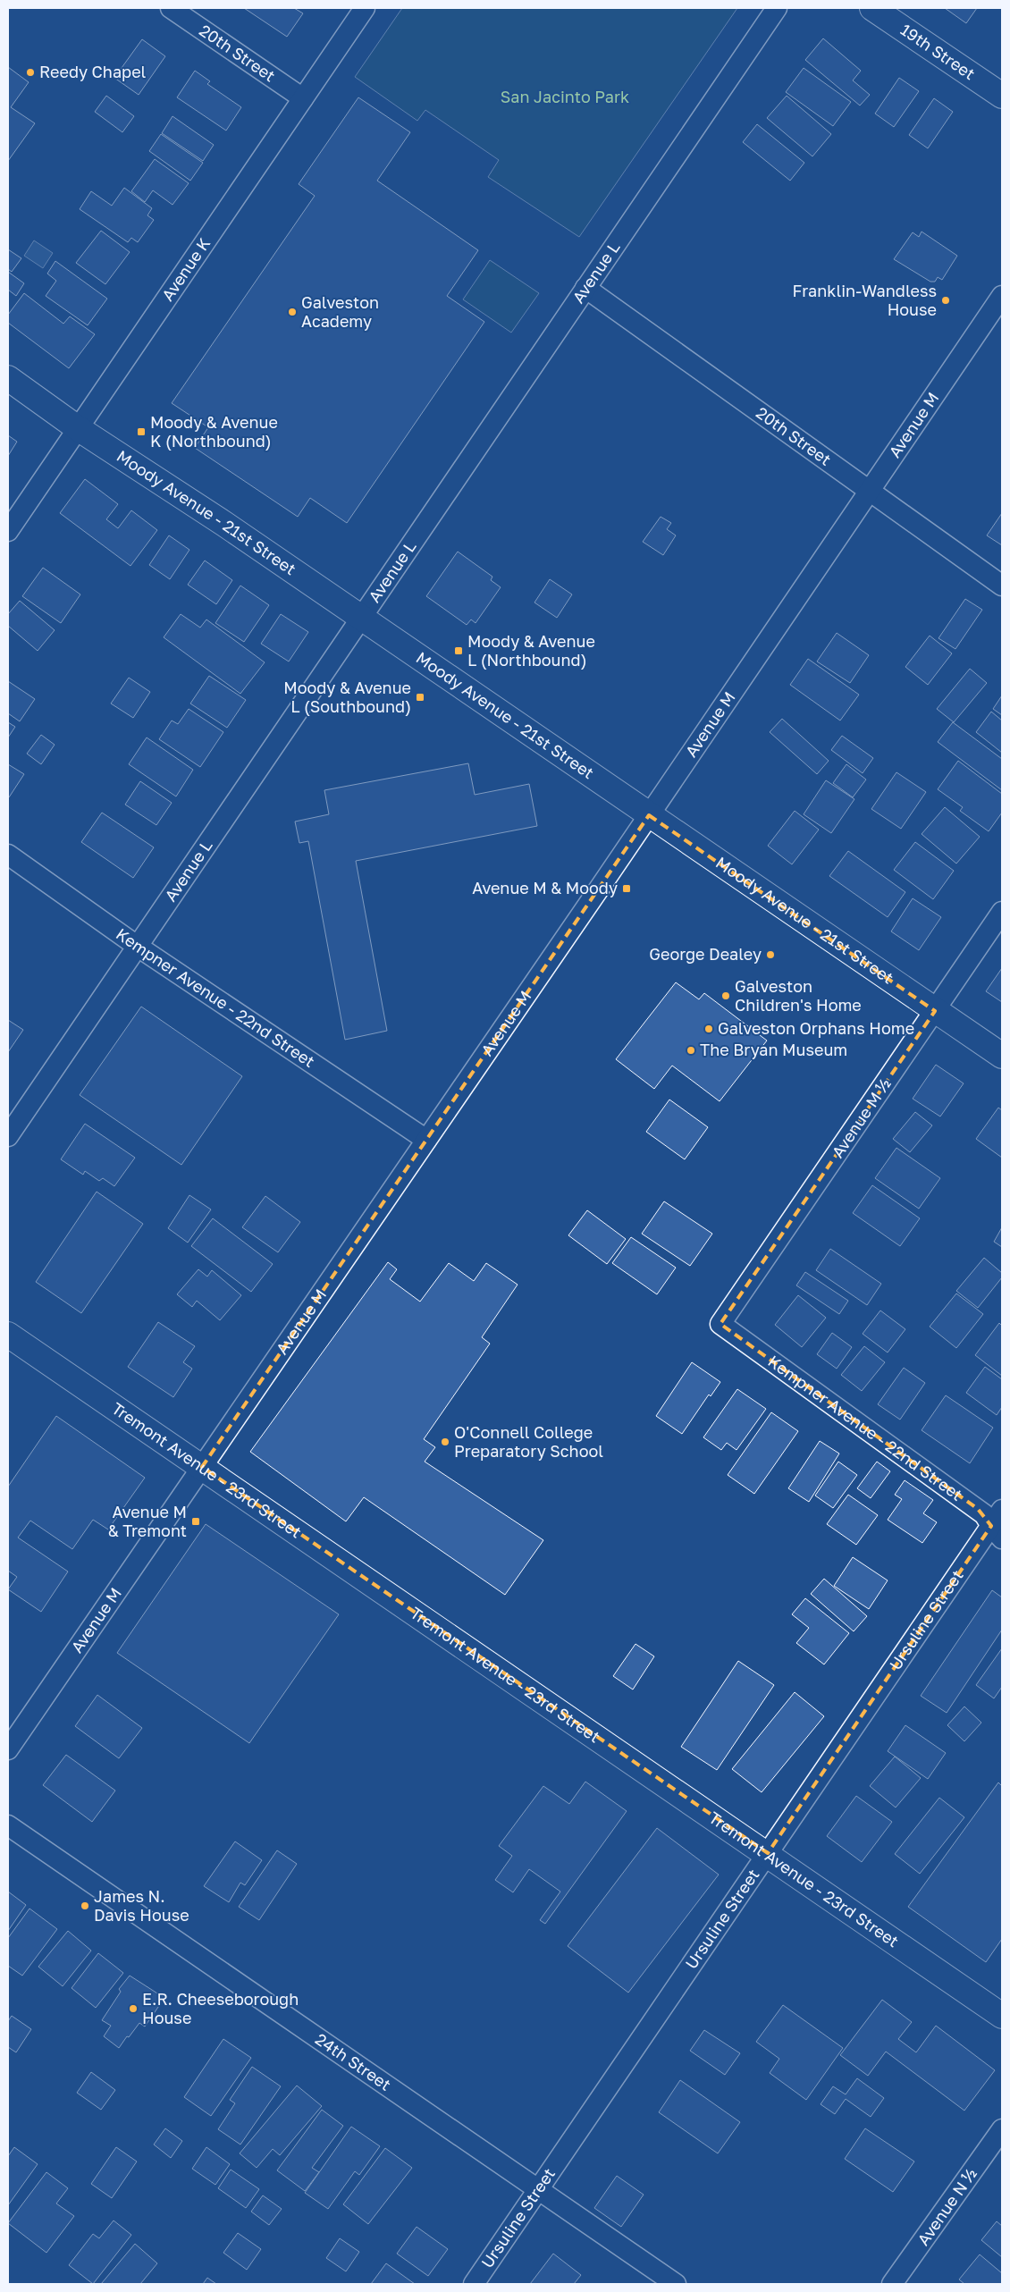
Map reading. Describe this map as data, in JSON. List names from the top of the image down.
{
  "streets": {
    "street": [
      "19th Street",
      "20th Street",
      "Avenue K",
      "Avenue L",
      "Avenue M",
      "Moody Avenue - 21st Street",
      "Kempner Avenue - 22nd Street",
      "Avenue M ½",
      "Tremont Avenue - 23rd Street",
      "Ursuline Street",
      "24th Street",
      "Avenue N ½"
    ]
  },
  "crossings": [
    ["20th Street", "Avenue K"],
    ["20th Street", "Avenue L"],
    ["20th Street", "Avenue M"],
    ["Avenue K", "Moody Avenue - 21st Street"],
    ["Avenue L", "Moody Avenue - 21st Street"],
    ["Avenue L", "Kempner Avenue - 22nd Street"],
    ["Avenue M", "Moody Avenue - 21st Street"],
    ["Avenue M", "Kempner Avenue - 22nd Street"],
    ["Avenue M", "Tremont Avenue - 23rd Street"],
    ["Moody Avenue - 21st Street", "Avenue M ½"],
    ["Kempner Avenue - 22nd Street", "Avenue M ½"],
    ["Kempner Avenue - 22nd Street", "Ursuline Street"],
    ["Tremont Avenue - 23rd Street", "Ursuline Street"],
    ["Ursuline Street", "24th Street"]
  ],
  "parks": ["San Jacinto Park"],
  "places": {
    "other": [
      "Reedy Chapel",
      "Franklin-Wandless House",
      "Galveston Academy",
      "George Dealey",
      "Galveston Children's Home",
      "Galveston Orphans Home",
      "The Bryan Museum",
      "O'Connell College Preparatory School",
      "James N. Davis House",
      "E.R. Cheeseborough House"
    ],
    "transit": [
      "Moody & Avenue K (Northbound)",
      "Moody & Avenue L (Northbound)",
      "Moody & Avenue L (Southbound)",
      "Avenue M & Moody",
      "Avenue M & Tremont"
    ]
  }
}
